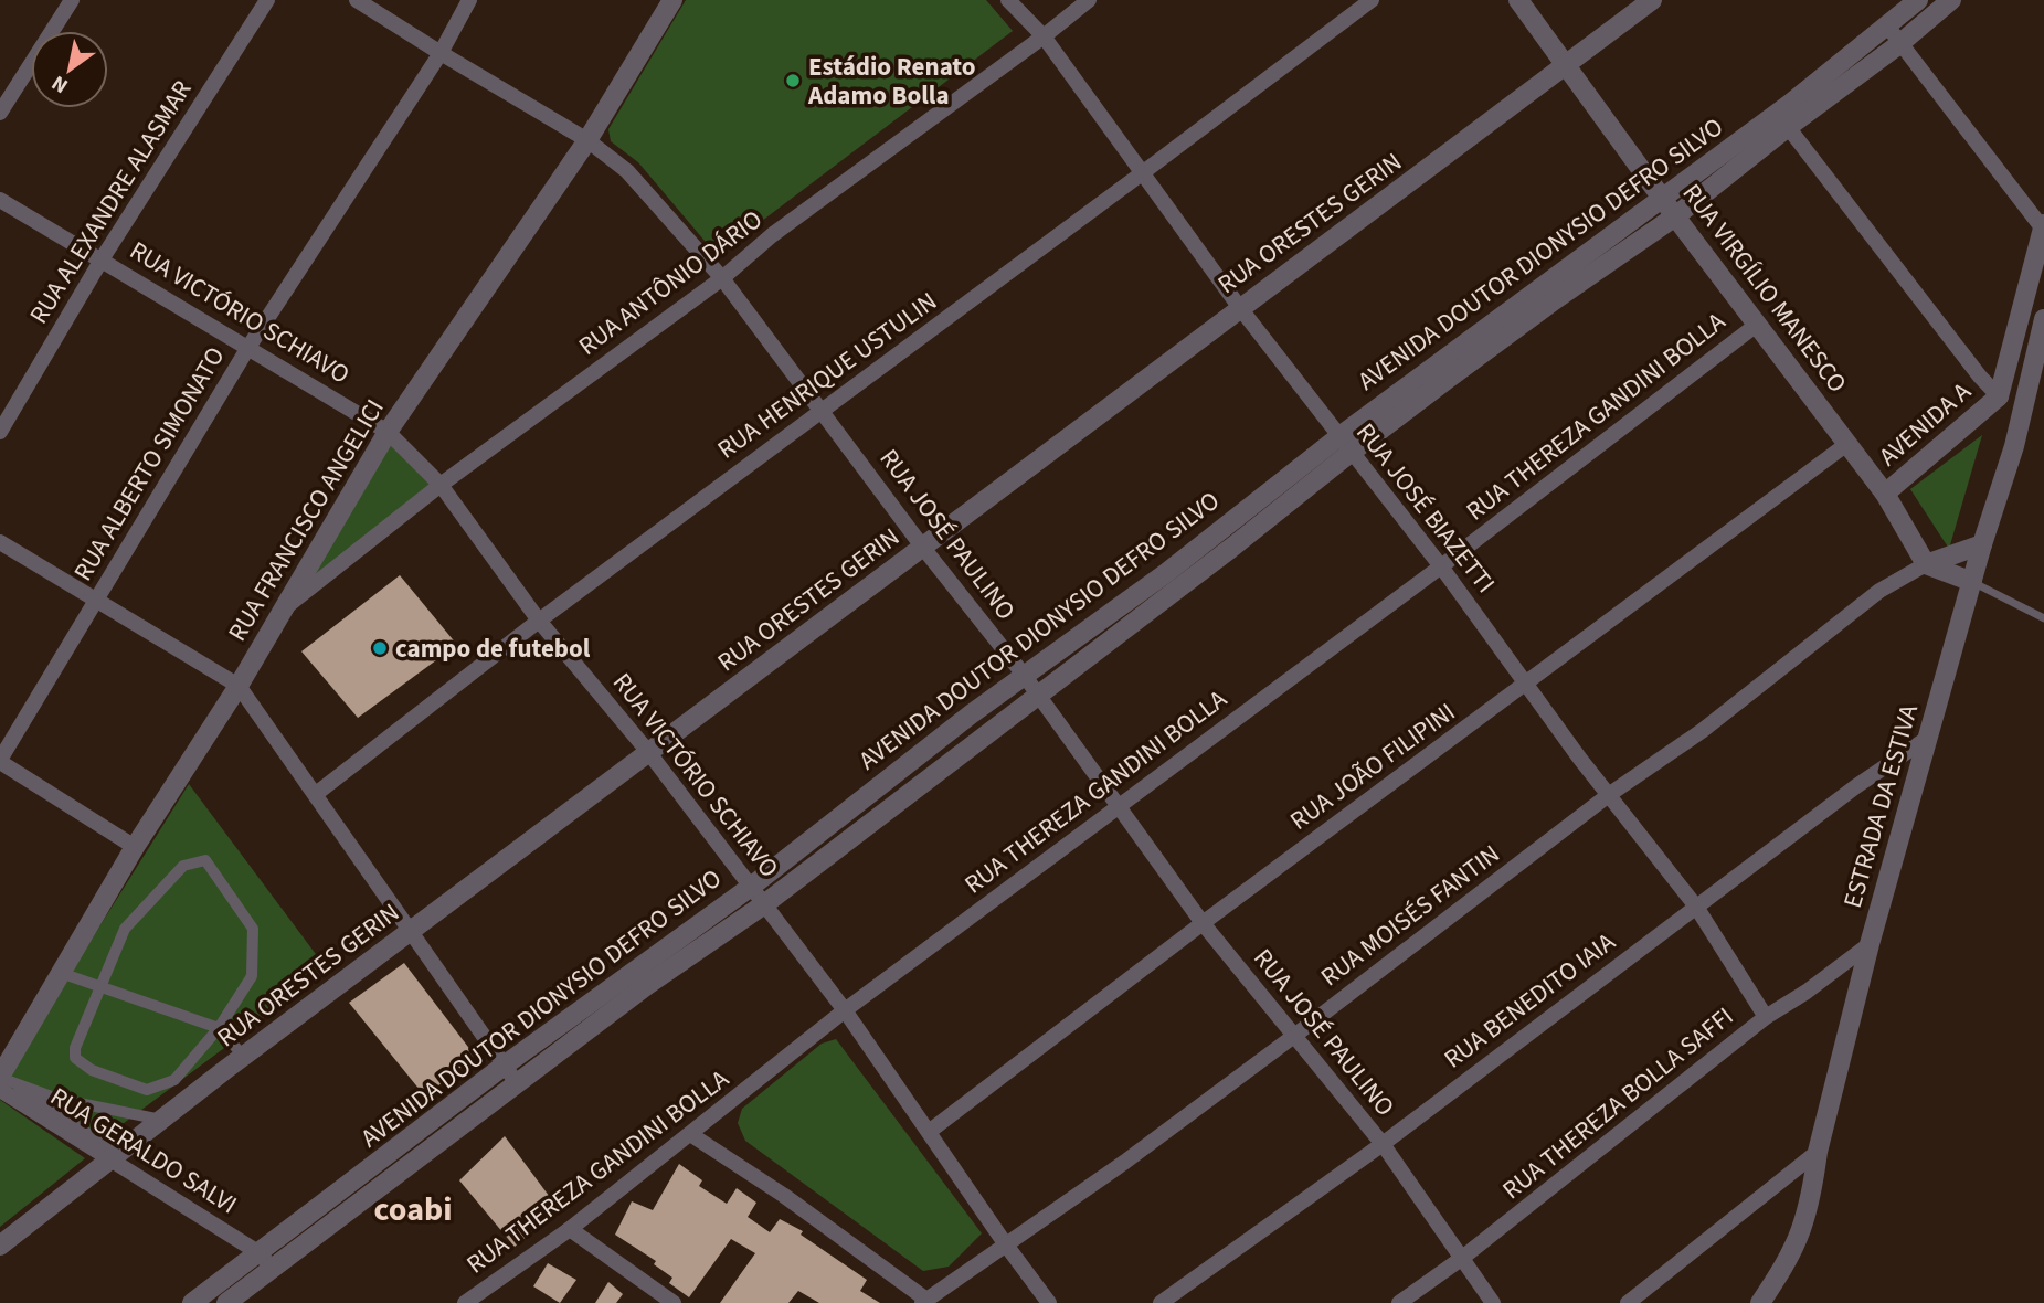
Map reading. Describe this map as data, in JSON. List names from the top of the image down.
{
  "streets": {
    "street": [
      "RUA ALEXANDRE ALASMAR",
      "RUA ORESTES GERIN",
      "AVENIDA DOUTOR DIONYSIO DEFRO SILVO",
      "RUA ANTÔNIO DÁRIO",
      "RUA VIRGÍLIO MANESCO",
      "RUA VICTÓRIO SCHIAVO",
      "RUA HENRIQUE USTULIN",
      "RUA THEREZA GANDINI BOLLA",
      "AVENIDA A",
      "RUA ALBERTO SIMONATO",
      "RUA JOSÉ BIAZETTI",
      "RUA FRANCISCO ANGELICI",
      "RUA JOSÉ PAULINO",
      "RUA JOÃO FILIPINI",
      "ESTRADA DA ESTIVA",
      "RUA MOISÉS FANTIN",
      "RUA BENEDITO IAIA",
      "RUA THEREZA BOLLA SAFFI",
      "RUA GERALDO SALVI"
    ]
  },
  "crossings": [
    ["RUA ALEXANDRE ALASMAR", "RUA VICTÓRIO SCHIAVO"],
    ["RUA ORESTES GERIN", "RUA VIRGÍLIO MANESCO"],
    ["RUA ORESTES GERIN", "RUA VICTÓRIO SCHIAVO"],
    ["RUA ORESTES GERIN", "RUA JOSÉ BIAZETTI"],
    ["RUA ORESTES GERIN", "RUA JOSÉ PAULINO"],
    ["RUA ORESTES GERIN", "RUA GERALDO SALVI"],
    ["AVENIDA DOUTOR DIONYSIO DEFRO SILVO", "RUA VIRGÍLIO MANESCO"],
    ["AVENIDA DOUTOR DIONYSIO DEFRO SILVO", "RUA VICTÓRIO SCHIAVO"],
    ["AVENIDA DOUTOR DIONYSIO DEFRO SILVO", "RUA JOSÉ BIAZETTI"],
    ["AVENIDA DOUTOR DIONYSIO DEFRO SILVO", "RUA JOSÉ PAULINO"],
    ["AVENIDA DOUTOR DIONYSIO DEFRO SILVO", "RUA GERALDO SALVI"],
    ["RUA ANTÔNIO DÁRIO", "RUA VICTÓRIO SCHIAVO"],
    ["RUA ANTÔNIO DÁRIO", "RUA JOSÉ BIAZETTI"],
    ["RUA ANTÔNIO DÁRIO", "RUA FRANCISCO ANGELICI"],
    ["RUA ANTÔNIO DÁRIO", "RUA JOSÉ PAULINO"],
    ["RUA VIRGÍLIO MANESCO", "RUA THEREZA GANDINI BOLLA"],
    ["RUA VIRGÍLIO MANESCO", "AVENIDA A"],
    ["RUA VIRGÍLIO MANESCO", "RUA JOÃO FILIPINI"],
    ["RUA VIRGÍLIO MANESCO", "RUA MOISÉS FANTIN"],
    ["RUA VICTÓRIO SCHIAVO", "RUA HENRIQUE USTULIN"],
    ["RUA VICTÓRIO SCHIAVO", "RUA THEREZA GANDINI BOLLA"],
    ["RUA VICTÓRIO SCHIAVO", "RUA ALBERTO SIMONATO"],
    ["RUA VICTÓRIO SCHIAVO", "RUA FRANCISCO ANGELICI"],
    ["RUA VICTÓRIO SCHIAVO", "RUA JOÃO FILIPINI"],
    ["RUA VICTÓRIO SCHIAVO", "RUA MOISÉS FANTIN"],
    ["RUA HENRIQUE USTULIN", "RUA JOSÉ BIAZETTI"],
    ["RUA HENRIQUE USTULIN", "RUA JOSÉ PAULINO"],
    ["RUA THEREZA GANDINI BOLLA", "RUA JOSÉ BIAZETTI"],
    ["RUA THEREZA GANDINI BOLLA", "RUA JOSÉ PAULINO"],
    ["RUA ALBERTO SIMONATO", "RUA JOSÉ PAULINO"],
    ["RUA JOSÉ BIAZETTI", "RUA JOÃO FILIPINI"],
    ["RUA JOSÉ BIAZETTI", "RUA MOISÉS FANTIN"],
    ["RUA JOSÉ BIAZETTI", "RUA BENEDITO IAIA"],
    ["RUA JOSÉ BIAZETTI", "RUA THEREZA BOLLA SAFFI"],
    ["RUA FRANCISCO ANGELICI", "RUA JOSÉ PAULINO"],
    ["RUA JOSÉ PAULINO", "RUA JOÃO FILIPINI"],
    ["RUA JOSÉ PAULINO", "RUA MOISÉS FANTIN"],
    ["RUA JOSÉ PAULINO", "RUA BENEDITO IAIA"],
    ["RUA JOSÉ PAULINO", "RUA THEREZA BOLLA SAFFI"],
    ["ESTRADA DA ESTIVA", "RUA BENEDITO IAIA"],
    ["ESTRADA DA ESTIVA", "RUA THEREZA BOLLA SAFFI"]
  ],
  "districts": ["coabi"],
  "places": ["Estádio Renato Adamo Bolla", "campo de futebol"],
  "north": "bottom left"
}
